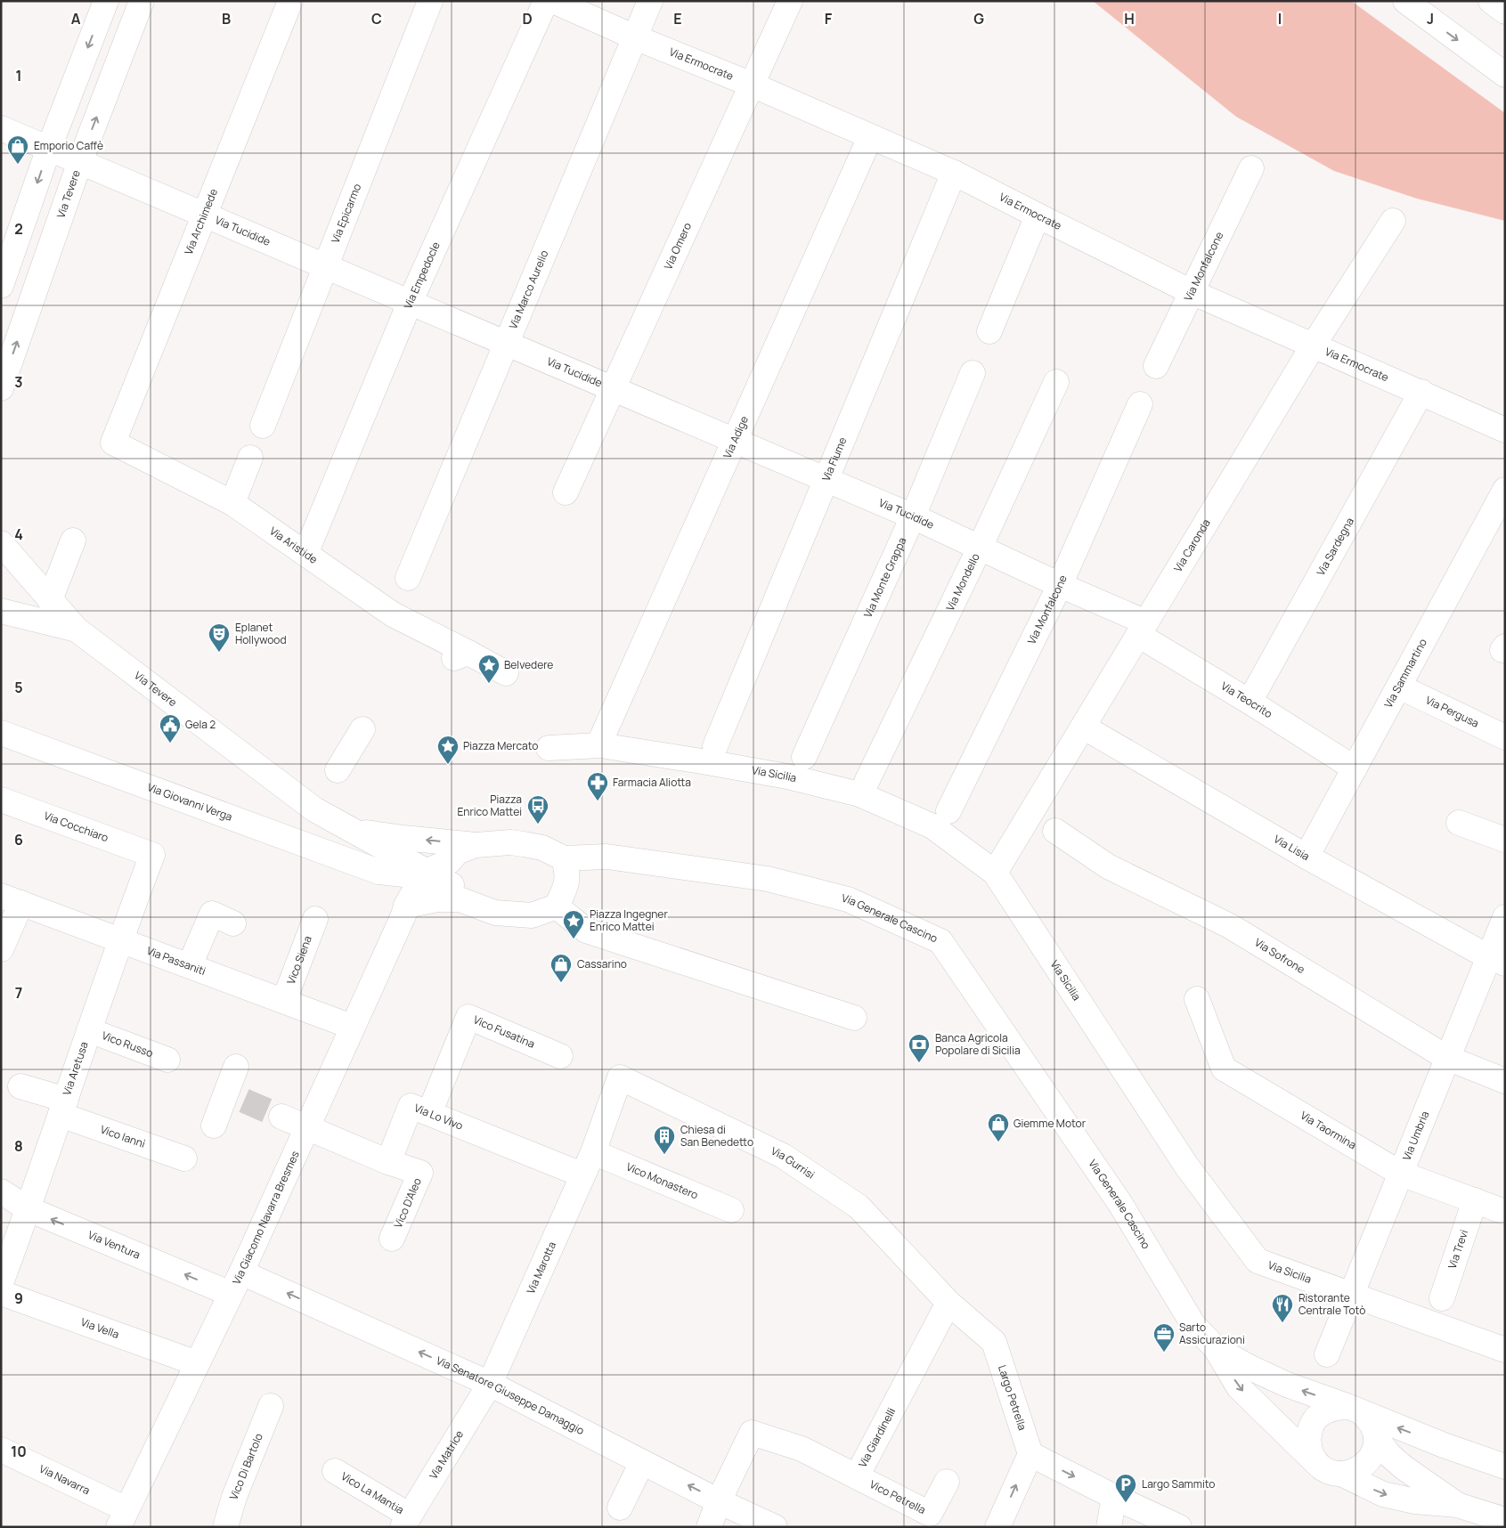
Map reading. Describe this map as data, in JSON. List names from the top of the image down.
{
  "streets": {
    "street": [
      "Via Ermocrate",
      "Via Tevere",
      "Via Epicarmo",
      "Via Archimede",
      "Via Tucidide",
      "Via Omero",
      "Via Monfalcone",
      "Via Empedocle",
      "Via Marco Aurelio",
      "Via Adige",
      "Via Fiume",
      "Via Aristide",
      "Via Caronda",
      "Via Sardegna",
      "Via Monte Grappa",
      "Via Mondello",
      "Via Sammartino",
      "Via Teocrito",
      "Via Pergusa",
      "Via Sicilia",
      "Via Giovanni Verga",
      "Via Cocchiaro",
      "Via Lisia",
      "Via Generale Cascino",
      "Via Sofrone",
      "Vico Siena",
      "Via Passaniti",
      "Vico Fusatina",
      "Vico Russo",
      "Via Aretusa",
      "Via Lo Vivo",
      "Via Taormina",
      "Vico Iannì",
      "Via Umbria",
      "Via Gurrisi",
      "Vico Monastero",
      "Vico D'Aleo",
      "Via Giacomo Navarra Bresmes",
      "Via Ventura",
      "Via Trevi",
      "Via Marotta",
      "Via Vella",
      "Via Senatore Giuseppe Damaggio",
      "Largo Petrella",
      "Via Giardinelli",
      "Via Matrice",
      "Vico Di Bartolo",
      "Via Navarra",
      "Vico La Mantia",
      "Vico Petrella"
    ]
  },
  "crossings": [
    ["Via Ermocrate", "Via Omero"],
    ["Via Ermocrate", "Via Monfalcone"],
    ["Via Ermocrate", "Via Marco Aurelio"],
    ["Via Ermocrate", "Via Adige"],
    ["Via Ermocrate", "Via Fiume"],
    ["Via Ermocrate", "Via Caronda"],
    ["Via Ermocrate", "Via Sardegna"],
    ["Via Tevere", "Via Tucidide"],
    ["Via Tevere", "Via Giovanni Verga"],
    ["Via Epicarmo", "Via Tucidide"],
    ["Via Archimede", "Via Tucidide"],
    ["Via Archimede", "Via Aristide"],
    ["Via Tucidide", "Via Omero"],
    ["Via Tucidide", "Via Monfalcone"],
    ["Via Tucidide", "Via Empedocle"],
    ["Via Tucidide", "Via Marco Aurelio"],
    ["Via Tucidide", "Via Adige"],
    ["Via Tucidide", "Via Fiume"],
    ["Via Tucidide", "Via Caronda"],
    ["Via Tucidide", "Via Monte Grappa"],
    ["Via Tucidide", "Via Mondello"],
    ["Via Tucidide", "Via Teocrito"],
    ["Via Empedocle", "Via Aristide"],
    ["Via Caronda", "Via Teocrito"],
    ["Via Caronda", "Via Sicilia"],
    ["Via Caronda", "Via Lisia"],
    ["Via Sardegna", "Via Teocrito"],
    ["Via Sammartino", "Via Teocrito"],
    ["Via Sammartino", "Via Pergusa"],
    ["Via Sammartino", "Via Lisia"],
    ["Via Sicilia", "Via Umbria"],
    ["Via Cocchiaro", "Via Aretusa"],
    ["Via Lisia", "Via Umbria"],
    ["Via Sofrone", "Via Umbria"],
    ["Vico Siena", "Via Passaniti"],
    ["Via Passaniti", "Via Aretusa"],
    ["Via Passaniti", "Via Giacomo Navarra Bresmes"],
    ["Vico Fusatina", "Via Lo Vivo"],
    ["Vico Russo", "Via Aretusa"],
    ["Via Aretusa", "Vico Iannì"],
    ["Via Aretusa", "Via Ventura"],
    ["Via Lo Vivo", "Vico D'Aleo"],
    ["Via Lo Vivo", "Via Marotta"],
    ["Via Taormina", "Via Umbria"],
    ["Via Taormina", "Via Trevi"],
    ["Via Gurrisi", "Vico Monastero"],
    ["Via Gurrisi", "Via Marotta"],
    ["Via Gurrisi", "Largo Petrella"],
    ["Via Gurrisi", "Via Giardinelli"],
    ["Vico Monastero", "Via Marotta"],
    ["Via Giacomo Navarra Bresmes", "Via Ventura"],
    ["Via Giacomo Navarra Bresmes", "Via Vella"],
    ["Via Giacomo Navarra Bresmes", "Via Senatore Giuseppe Damaggio"],
    ["Via Giacomo Navarra Bresmes", "Via Navarra"],
    ["Via Marotta", "Via Senatore Giuseppe Damaggio"],
    ["Via Marotta", "Via Matrice"],
    ["Via Senatore Giuseppe Damaggio", "Via Giardinelli"],
    ["Via Senatore Giuseppe Damaggio", "Via Matrice"],
    ["Via Giardinelli", "Vico Petrella"],
    ["Via Matrice", "Vico La Mantia"]
  ],
  "one_way": ["Via Ventura", "Via Senatore Giuseppe Damaggio"],
  "places": {
    "shop": ["Emporio Caffè", "Cassarino", "Giemme Motor"],
    "theatre": ["Eplanet Hollywood"],
    "place": ["Belvedere", "Piazza Mercato", "Piazza Ingegner Enrico Mattei"],
    "public building": ["Gela 2"],
    "pharmacy": ["Farmacia Aliotta"],
    "bus stop": ["Piazza Enrico Mattei"],
    "bank": ["Banca Agricola Popolare di Sicilia"],
    "building": ["Chiesa di San Benedetto"],
    "restaurant": ["Ristorante Centrale Totò"],
    "office": ["Sarto Assicurazioni"],
    "parking": ["Largo Sammito"]
  },
  "grid": {
    "columns": [
      "A",
      "B",
      "C",
      "D",
      "E",
      "F",
      "G",
      "H",
      "I",
      "J"
    ],
    "rows": [
      "1",
      "2",
      "3",
      "4",
      "5",
      "6",
      "7",
      "8",
      "9",
      "10"
    ]
  }
}
